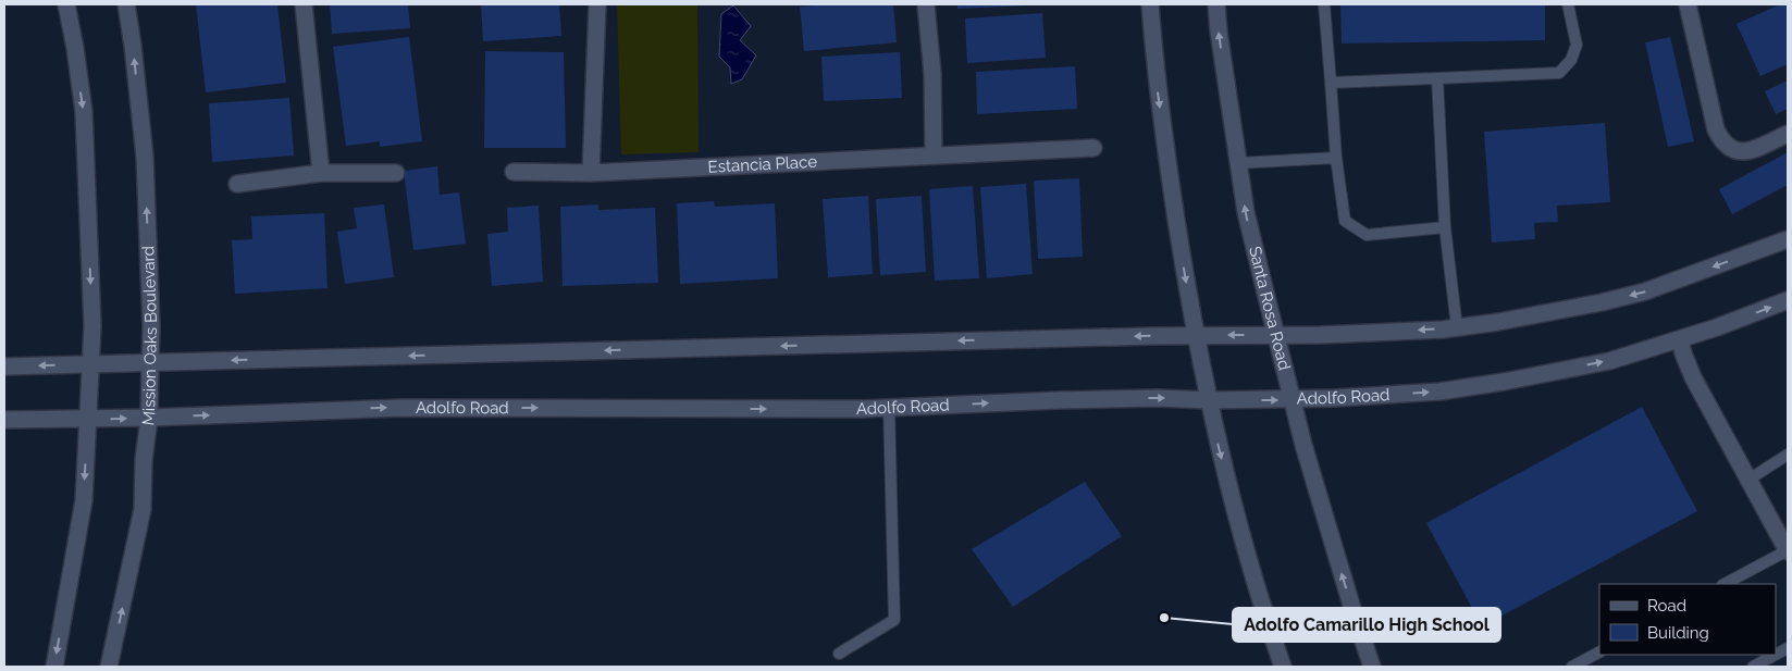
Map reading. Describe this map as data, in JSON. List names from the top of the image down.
{
  "streets": {
    "main road": [
      "Estancia Place",
      "Santa Rosa Road",
      "Mission Oaks Boulevard",
      "Adolfo Road"
    ]
  },
  "crossings": [
    ["Santa Rosa Road", "Adolfo Road"],
    ["Mission Oaks Boulevard", "Adolfo Road"]
  ],
  "places": ["Adolfo Camarillo High School"],
  "legend": ["Road", "Building"]
}
